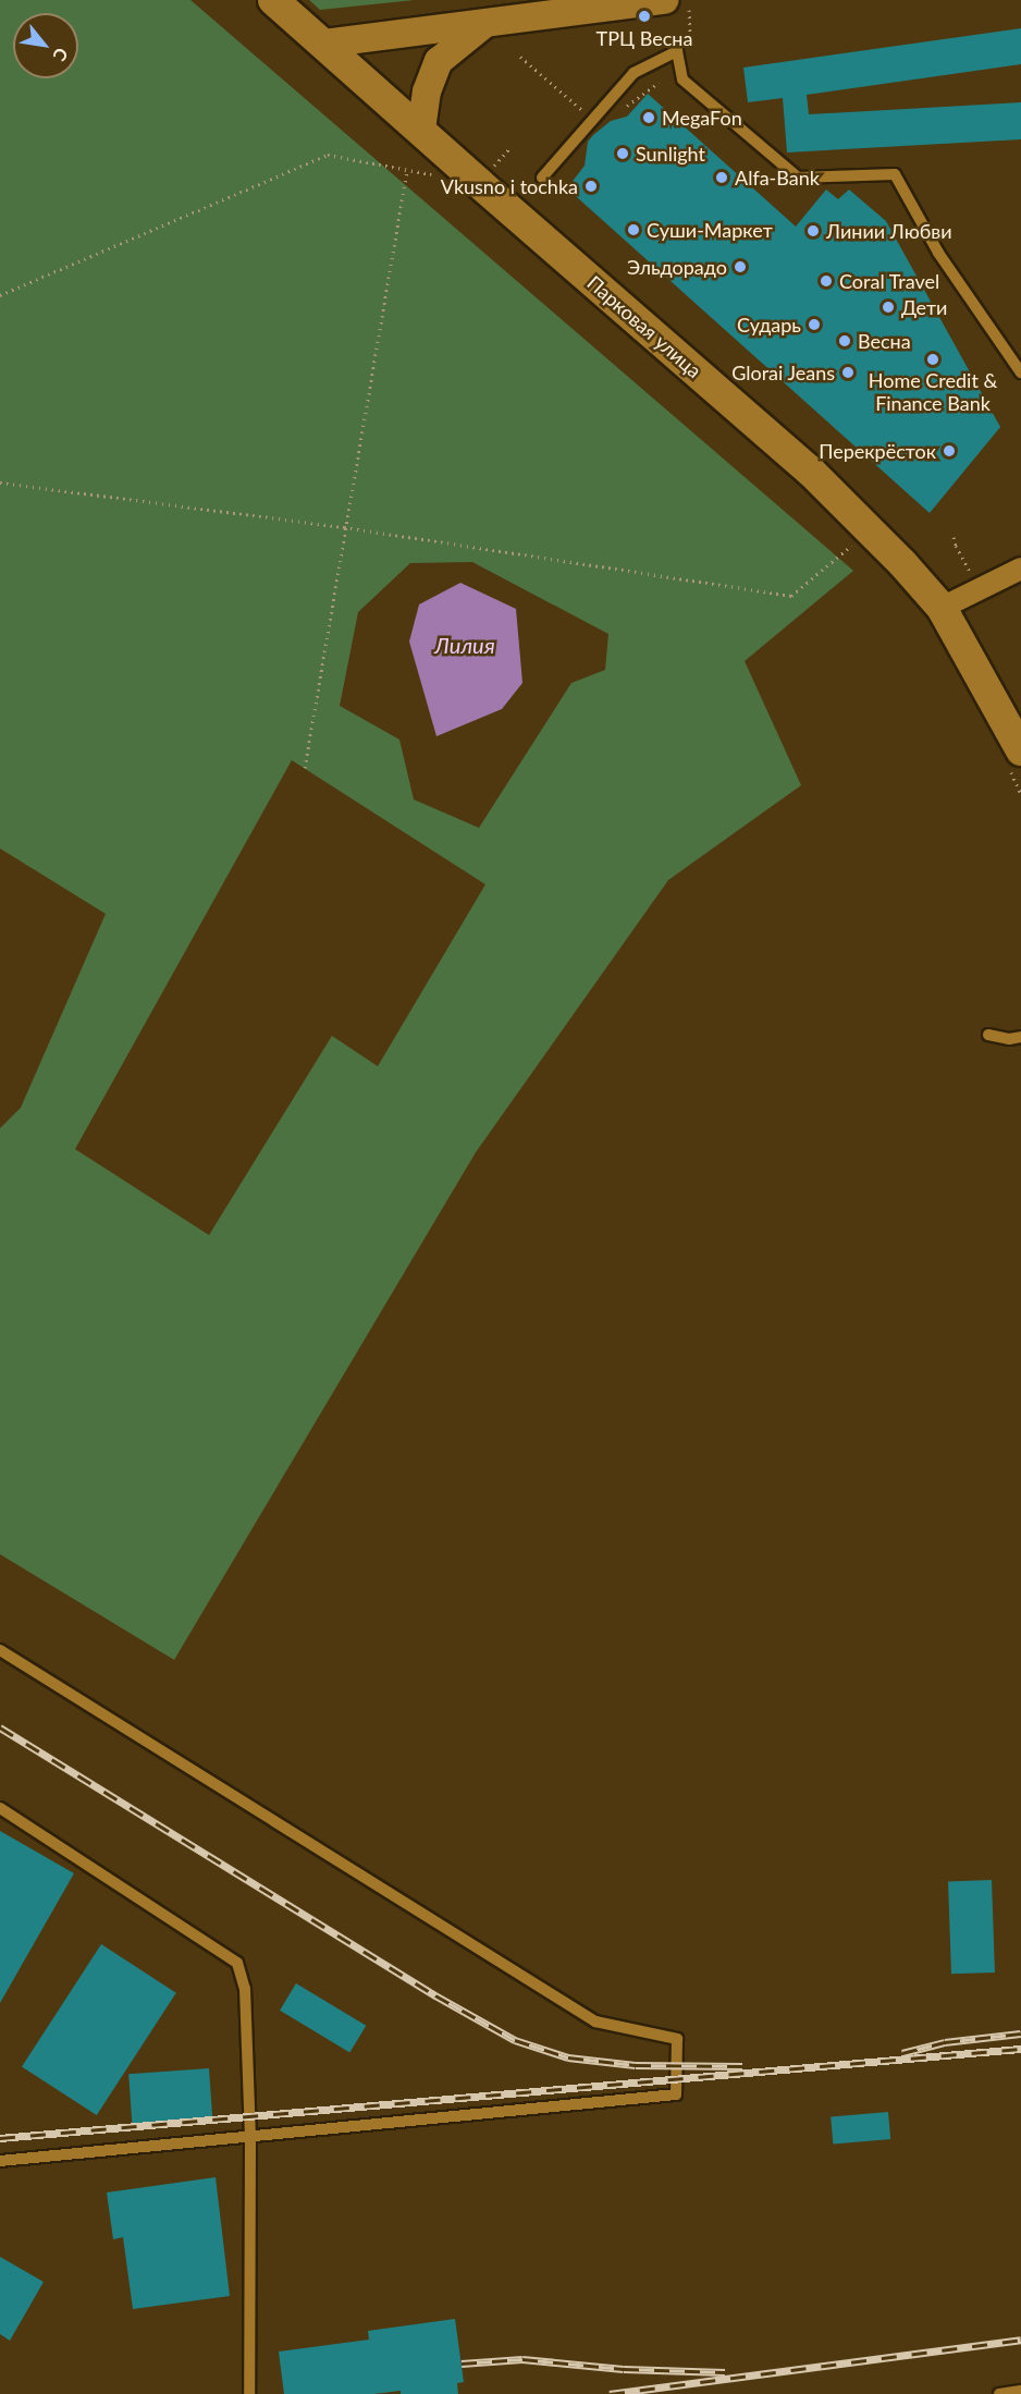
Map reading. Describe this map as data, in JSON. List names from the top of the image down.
{
  "streets": {
    "main road": ["Парковая улица"]
  },
  "water": ["Лилия"],
  "places": [
    "ТРЦ Весна",
    "MegaFon",
    "Sunlight",
    "Alfa-Bank",
    "Vkusno i tochka",
    "Суши-Маркет",
    "Линии Любви",
    "Эльдорадо",
    "Coral Travel",
    "Дети",
    "Сударь",
    "Весна",
    "Home Credit & Finance Bank",
    "Glorai Jeans",
    "Перекрёсток"
  ],
  "north": "bottom right"
}
